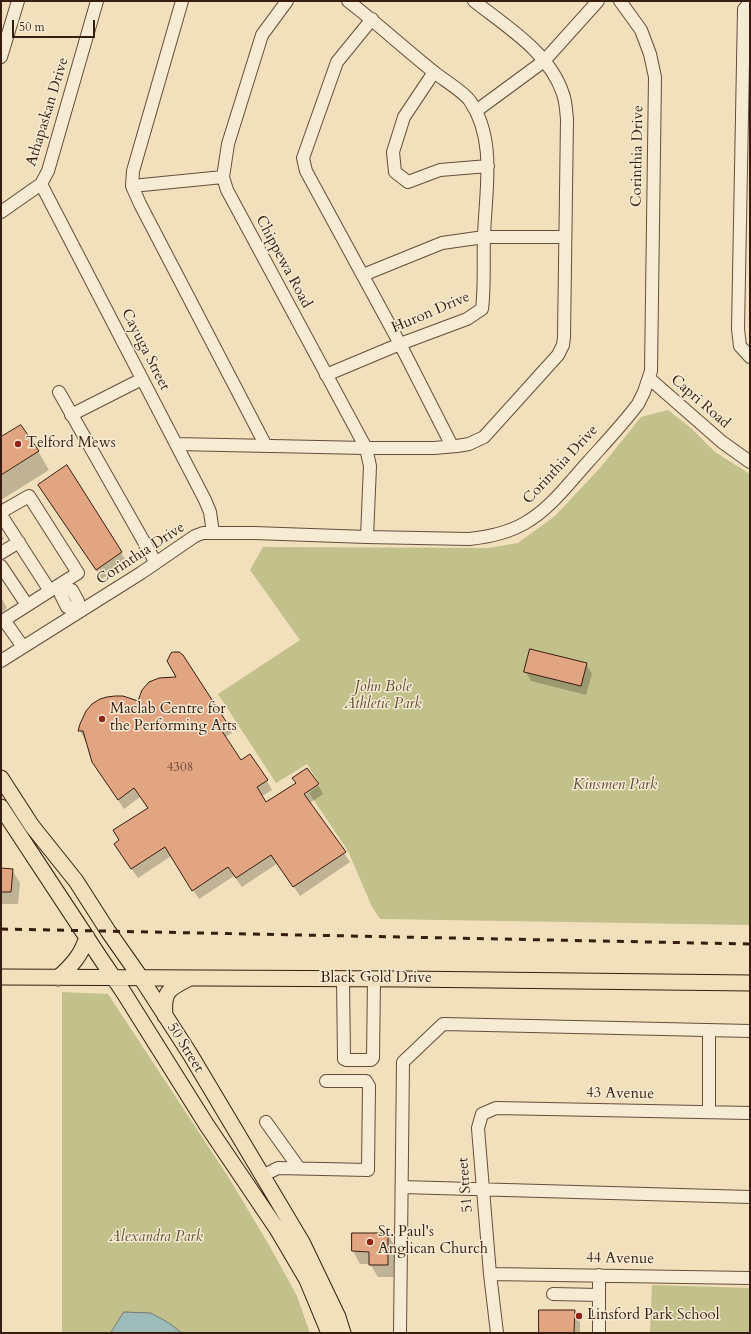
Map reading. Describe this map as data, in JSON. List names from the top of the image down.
{
  "streets": {
    "main road": ["Black Gold Drive", "50 Street"],
    "street": [
      "Athapaskan Drive",
      "Corinthia Drive",
      "Chippewa Road",
      "Huron Drive",
      "Cayuga Street",
      "Capri Road",
      "43 Avenue",
      "51 Street",
      "44 Avenue"
    ]
  },
  "crossings": [
    ["Athapaskan Drive", "Cayuga Street"],
    ["Corinthia Drive", "Chippewa Road"],
    ["Corinthia Drive", "Cayuga Street"],
    ["Corinthia Drive", "Capri Road"],
    ["Chippewa Road", "Huron Drive"],
    ["Black Gold Drive", "50 Street"],
    ["43 Avenue", "51 Street"],
    ["51 Street", "44 Avenue"]
  ],
  "parks": ["John Bole Athletic Park", "Kinsmen Park", "Alexandra Park"],
  "places": [
    "Telford Mews",
    "Maclab Centre for the Performing Arts",
    "St. Paul's Anglican Church",
    "Linsford Park School"
  ],
  "house_numbers": ["4308"],
  "scale_bar": "50 m"
}
